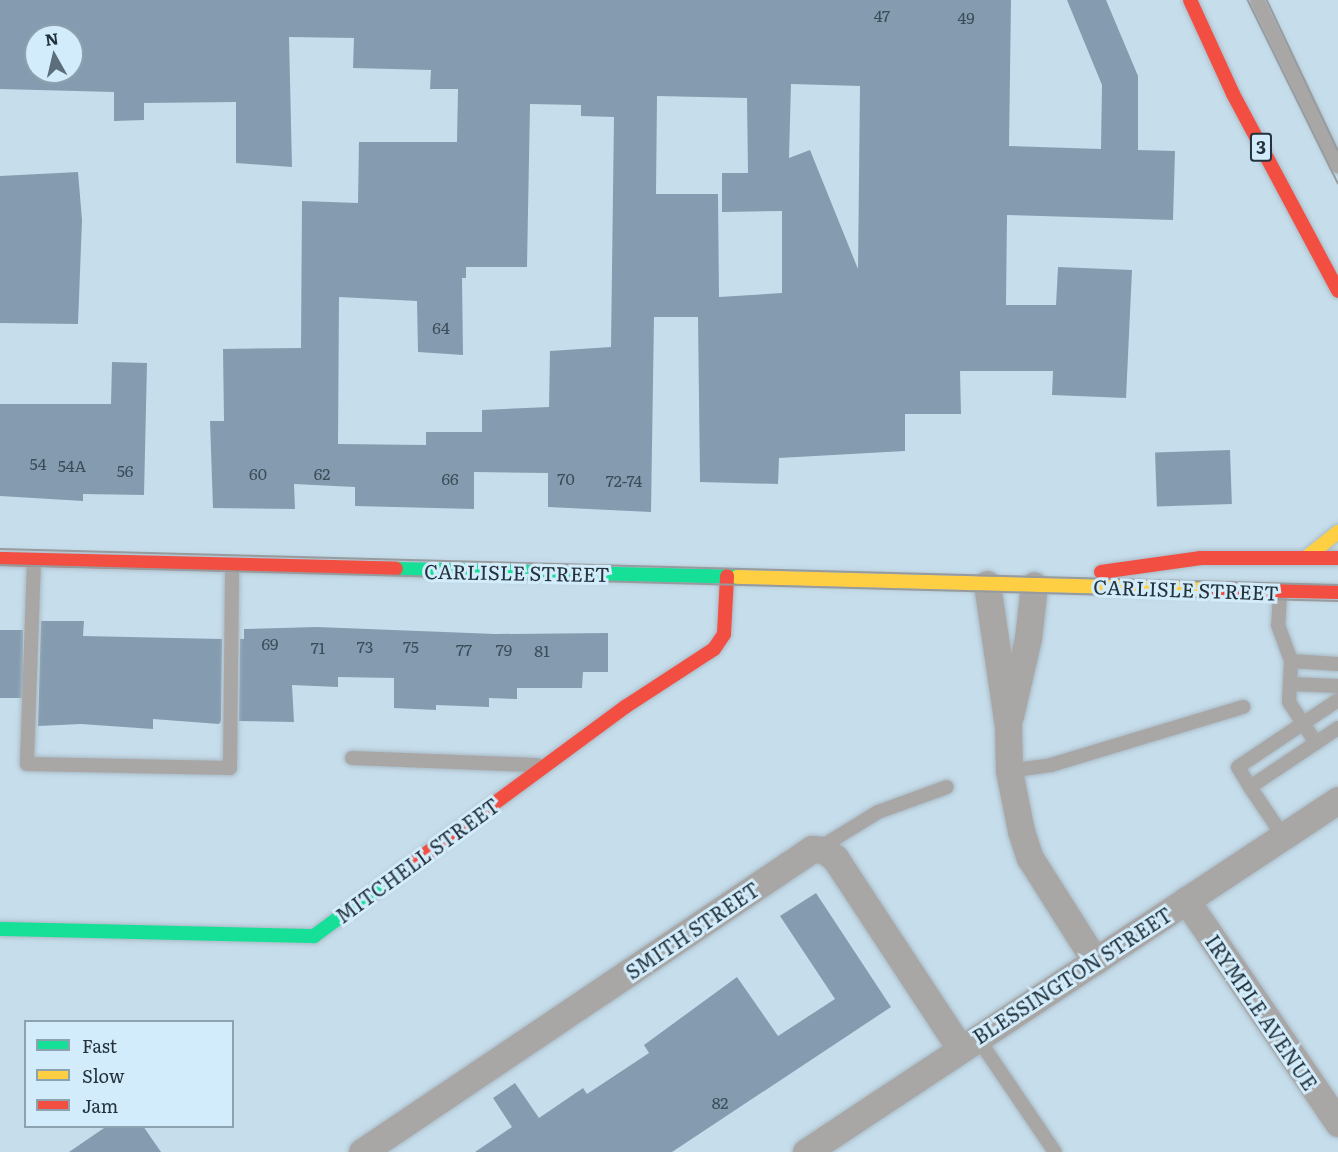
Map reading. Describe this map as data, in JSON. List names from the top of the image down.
{
  "streets": {
    "main road": ["3", "CARLISLE STREET", "MITCHELL STREET"],
    "street": ["SMITH STREET", "BLESSINGTON STREET", "IRYMPLE AVENUE"]
  },
  "crossings": [
    ["CARLISLE STREET", "MITCHELL STREET"],
    ["BLESSINGTON STREET", "IRYMPLE AVENUE"]
  ],
  "house_numbers": [
    "47",
    "49",
    "64",
    "54",
    "54A",
    "56",
    "60",
    "62",
    "66",
    "70",
    "72-74",
    "69",
    "73",
    "75",
    "71",
    "77",
    "79",
    "81",
    "82"
  ],
  "legend": ["Fast", "Slow", "Jam"],
  "north": "top"
}
